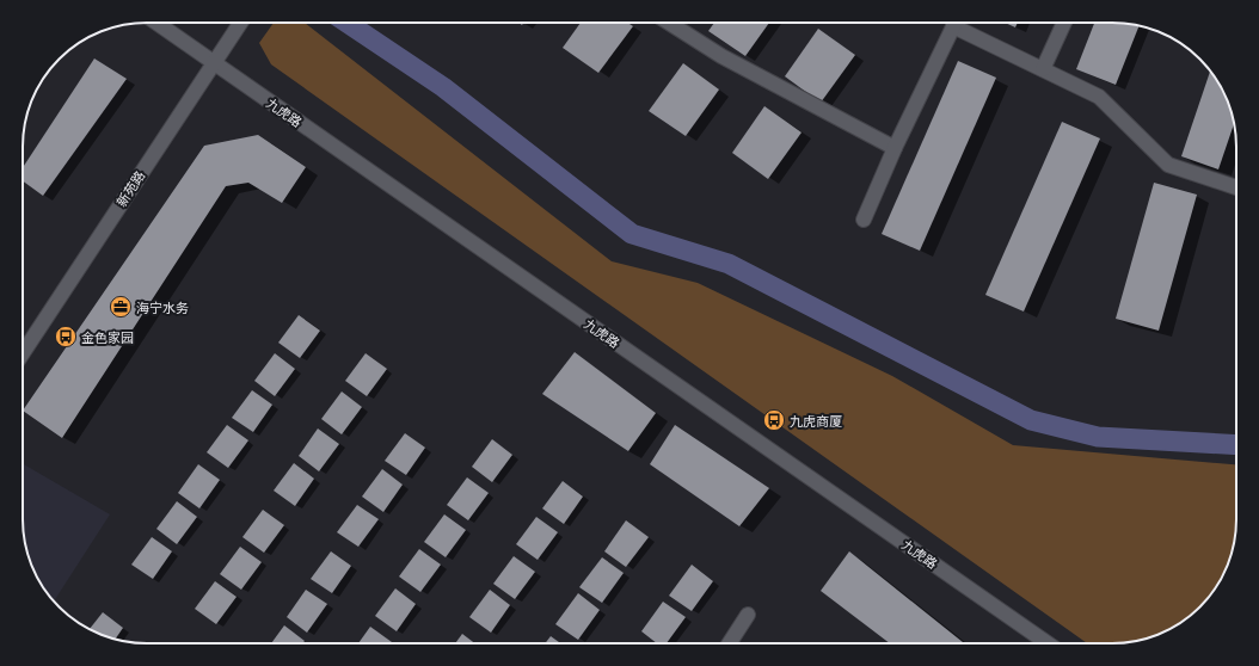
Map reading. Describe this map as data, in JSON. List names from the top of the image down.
{
  "streets": {
    "street": ["九虎路", "新苑路"]
  },
  "crossings": [
    ["九虎路", "新苑路"]
  ],
  "places": {
    "office": ["海宁水务"],
    "bus stop": ["金色家园", "九虎商厦"]
  }
}
